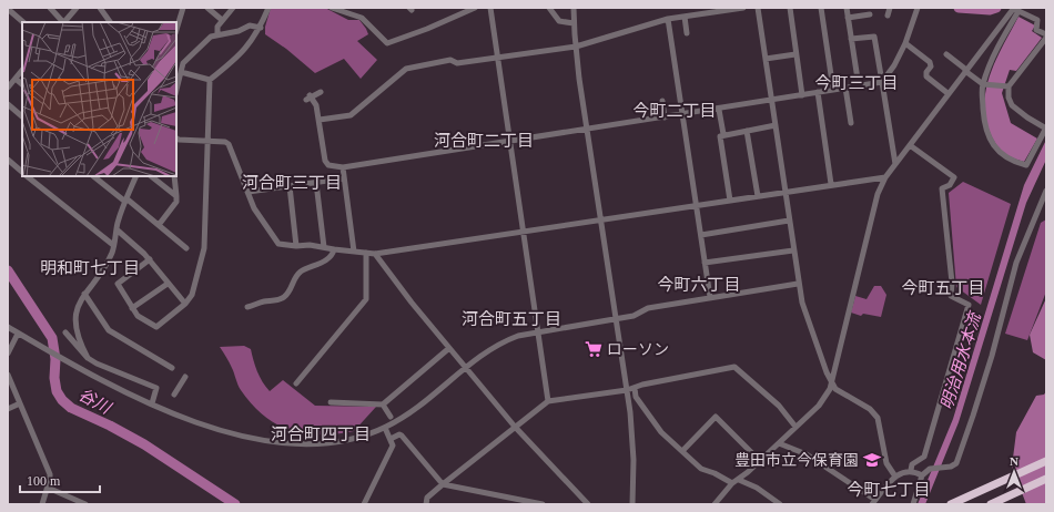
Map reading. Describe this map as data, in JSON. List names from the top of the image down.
{
  "districts": [
    "今町三丁目",
    "今町二丁目",
    "河合町二丁目",
    "河合町三丁目",
    "明和町七丁目",
    "今町六丁目",
    "今町五丁目",
    "河合町五丁目",
    "河合町四丁目",
    "今町七丁目"
  ],
  "water": ["明治用水本流", "谷川"],
  "places": {
    "supermarket": ["ローソン"],
    "school or university": ["豊田市立今保育園"]
  },
  "scale_bar": "100 m",
  "north": "top"
}
